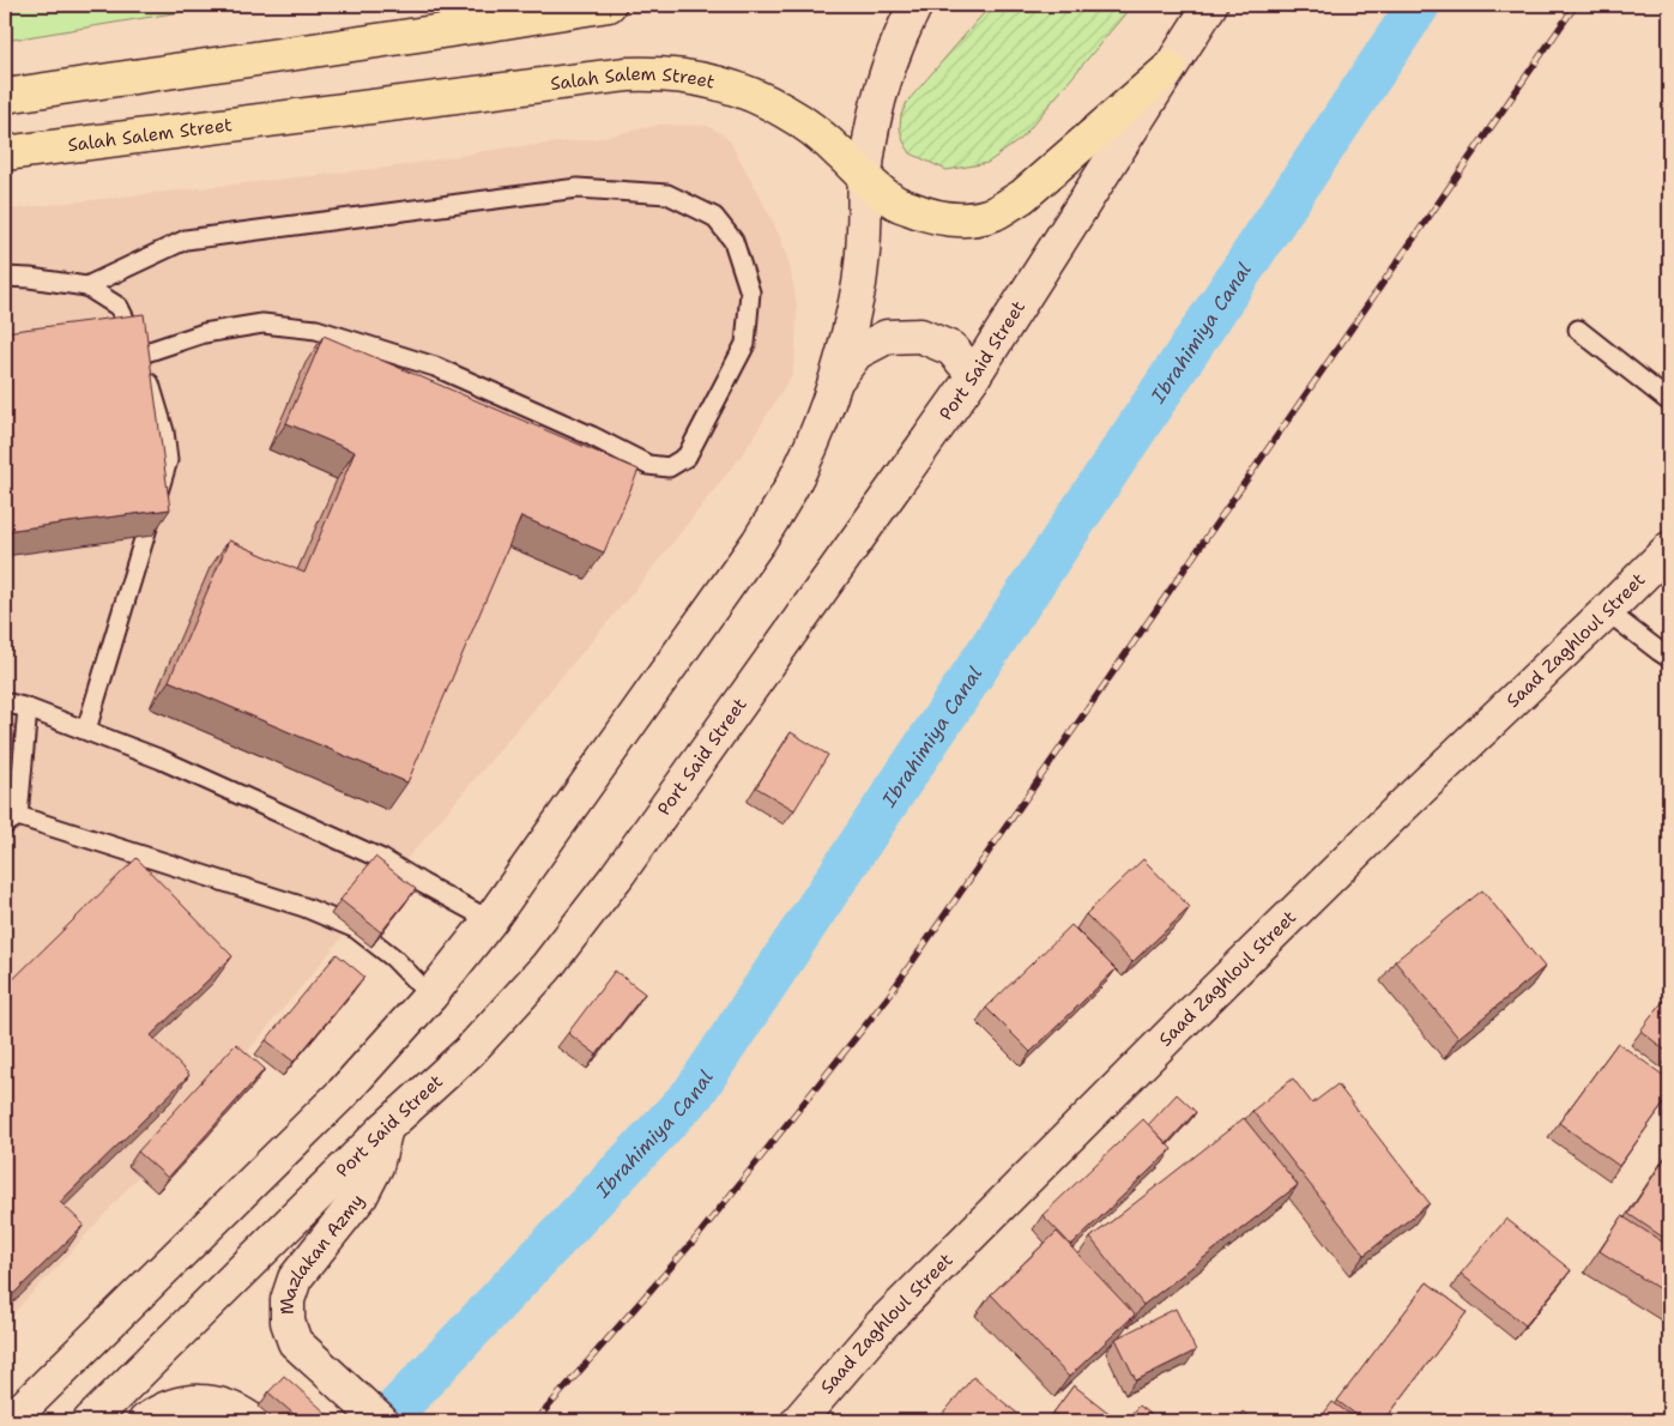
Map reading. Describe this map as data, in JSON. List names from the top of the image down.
{
  "streets": {
    "main road": [
      "Salah Salem Street",
      "Port Said Street",
      "Saad Zaghloul Street",
      "Mazlakan Azmy"
    ]
  },
  "crossings": [
    ["Salah Salem Street", "Port Said Street"],
    ["Port Said Street", "Mazlakan Azmy"]
  ],
  "water": ["Ibrahimiya Canal"]
}
